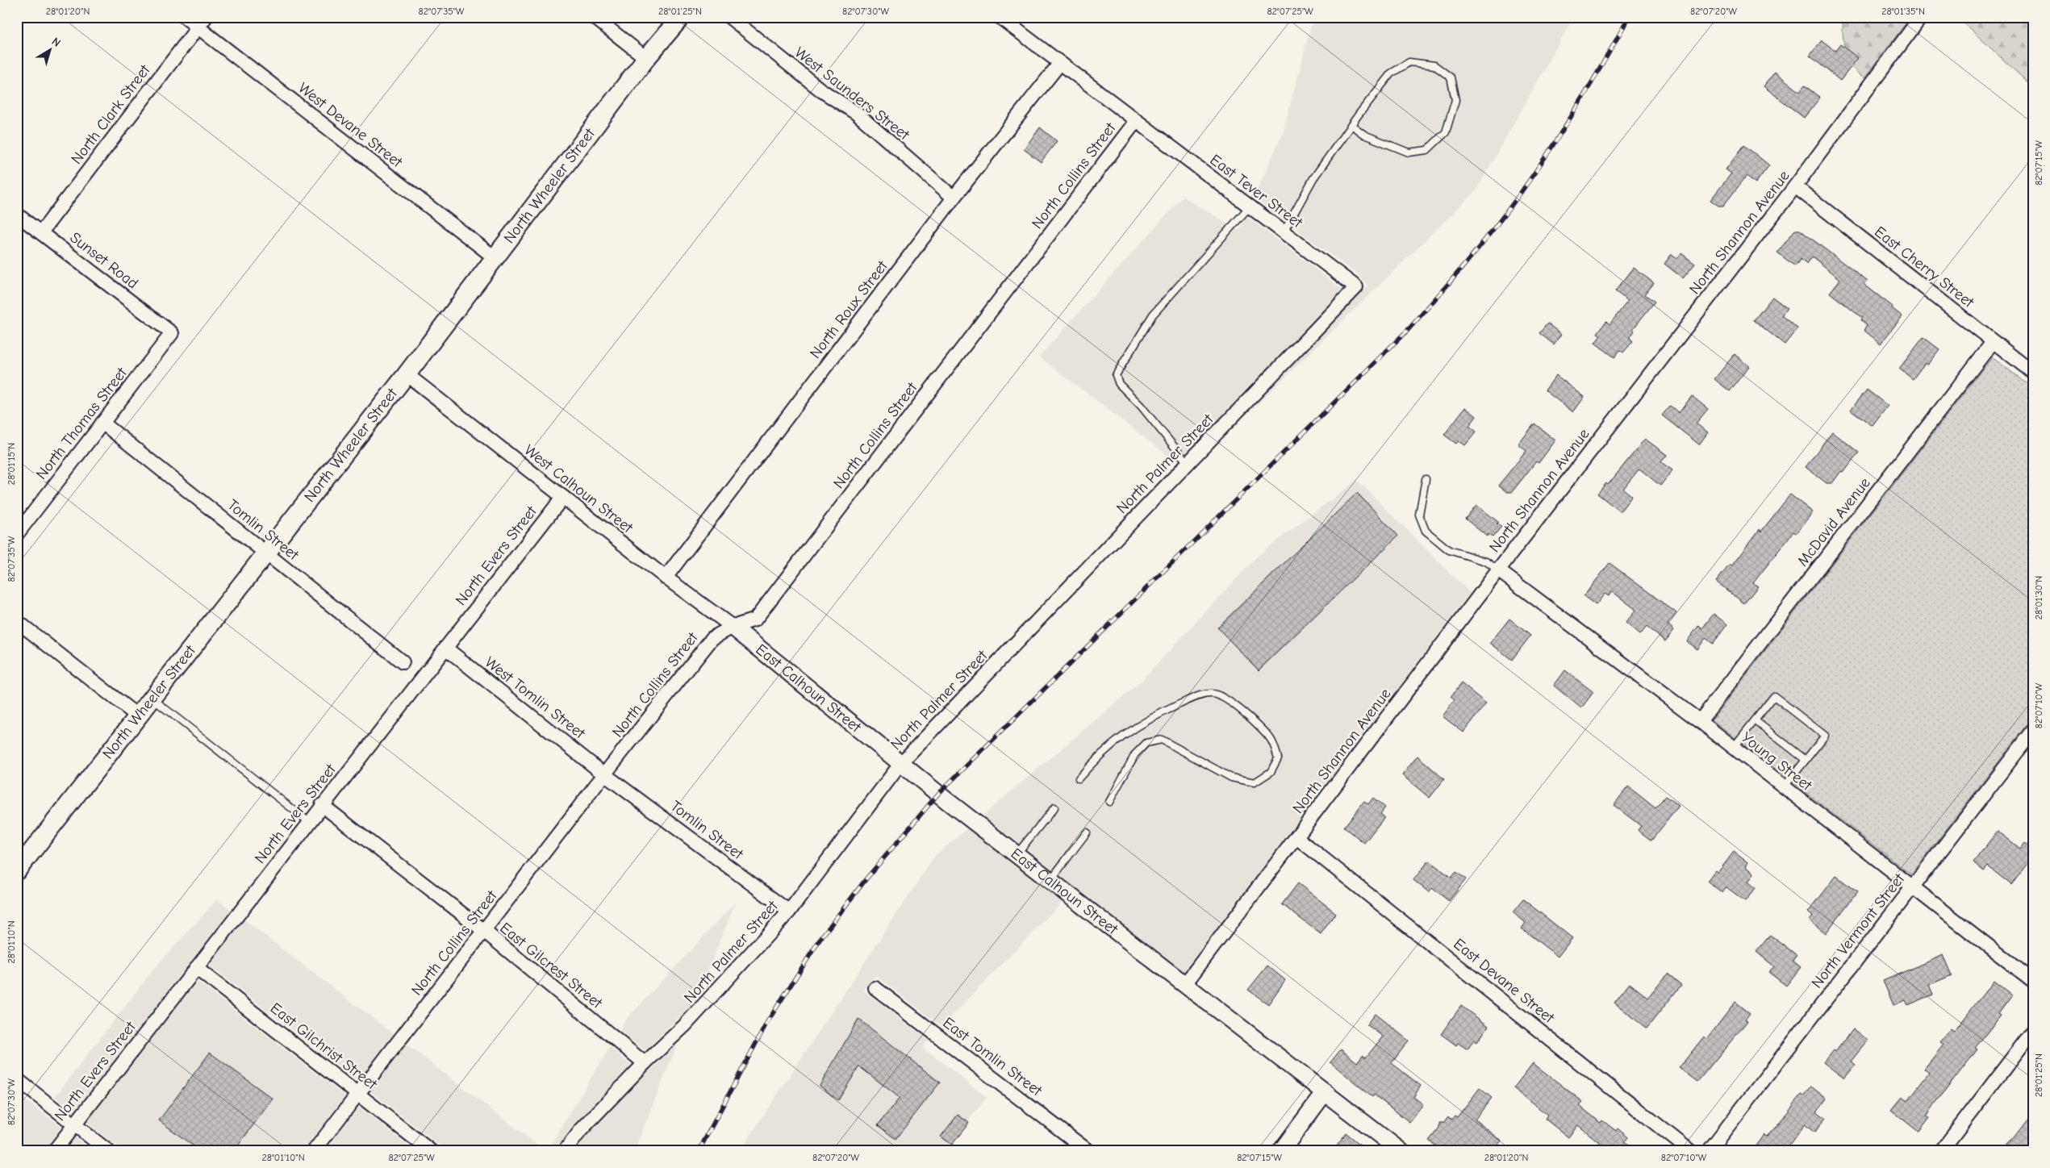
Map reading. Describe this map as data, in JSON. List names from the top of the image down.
{
  "streets": {
    "main road": ["North Wheeler Street"],
    "street": [
      "West Saunders Street",
      "North Clark Street",
      "West Devane Street",
      "North Collins Street",
      "East Tever Street",
      "North Shannon Avenue",
      "Sunset Road",
      "East Cherry Street",
      "North Roux Street",
      "North Thomas Street",
      "North Palmer Street",
      "West Calhoun Street",
      "McDavid Avenue",
      "Tomlin Street",
      "North Evers Street",
      "East Calhoun Street",
      "West Tomlin Street",
      "Young Street",
      "North Vermont Street",
      "East Gilcrest Street",
      "East Devane Street",
      "East Gilchrist Street",
      "East Tomlin Street"
    ]
  },
  "crossings": [
    ["West Saunders Street", "North Roux Street"],
    ["North Clark Street", "West Devane Street"],
    ["North Clark Street", "Sunset Road"],
    ["West Devane Street", "North Wheeler Street"],
    ["North Collins Street", "East Tever Street"],
    ["North Collins Street", "West Calhoun Street"],
    ["North Collins Street", "Tomlin Street"],
    ["North Collins Street", "East Calhoun Street"],
    ["North Collins Street", "West Tomlin Street"],
    ["North Collins Street", "East Gilcrest Street"],
    ["North Collins Street", "East Gilchrist Street"],
    ["North Wheeler Street", "West Calhoun Street"],
    ["North Wheeler Street", "Tomlin Street"],
    ["East Tever Street", "North Roux Street"],
    ["East Tever Street", "North Palmer Street"],
    ["North Shannon Avenue", "East Cherry Street"],
    ["North Shannon Avenue", "East Calhoun Street"],
    ["North Shannon Avenue", "Young Street"],
    ["North Shannon Avenue", "East Devane Street"],
    ["Sunset Road", "North Thomas Street"],
    ["East Cherry Street", "McDavid Avenue"],
    ["North Roux Street", "West Calhoun Street"],
    ["North Thomas Street", "Tomlin Street"],
    ["North Palmer Street", "Tomlin Street"],
    ["North Palmer Street", "East Calhoun Street"],
    ["North Palmer Street", "East Gilcrest Street"],
    ["West Calhoun Street", "North Evers Street"],
    ["West Calhoun Street", "East Calhoun Street"],
    ["McDavid Avenue", "Young Street"],
    ["Tomlin Street", "West Tomlin Street"],
    ["North Evers Street", "West Tomlin Street"],
    ["North Evers Street", "East Gilcrest Street"],
    ["North Evers Street", "East Gilchrist Street"],
    ["Young Street", "North Vermont Street"]
  ],
  "north": "top right",
  "coordinates": [
    "28°01'20\"N",
    "82°07'35\"W",
    "28°01'25\"N",
    "82°07'30\"W",
    "82°07'25\"W",
    "82°07'20\"W",
    "28°01'35\"N",
    "82°07'15\"W",
    "28°01'15\"N",
    "28°01'30\"N",
    "82°07'10\"W",
    "28°01'10\"N"
  ]
}
